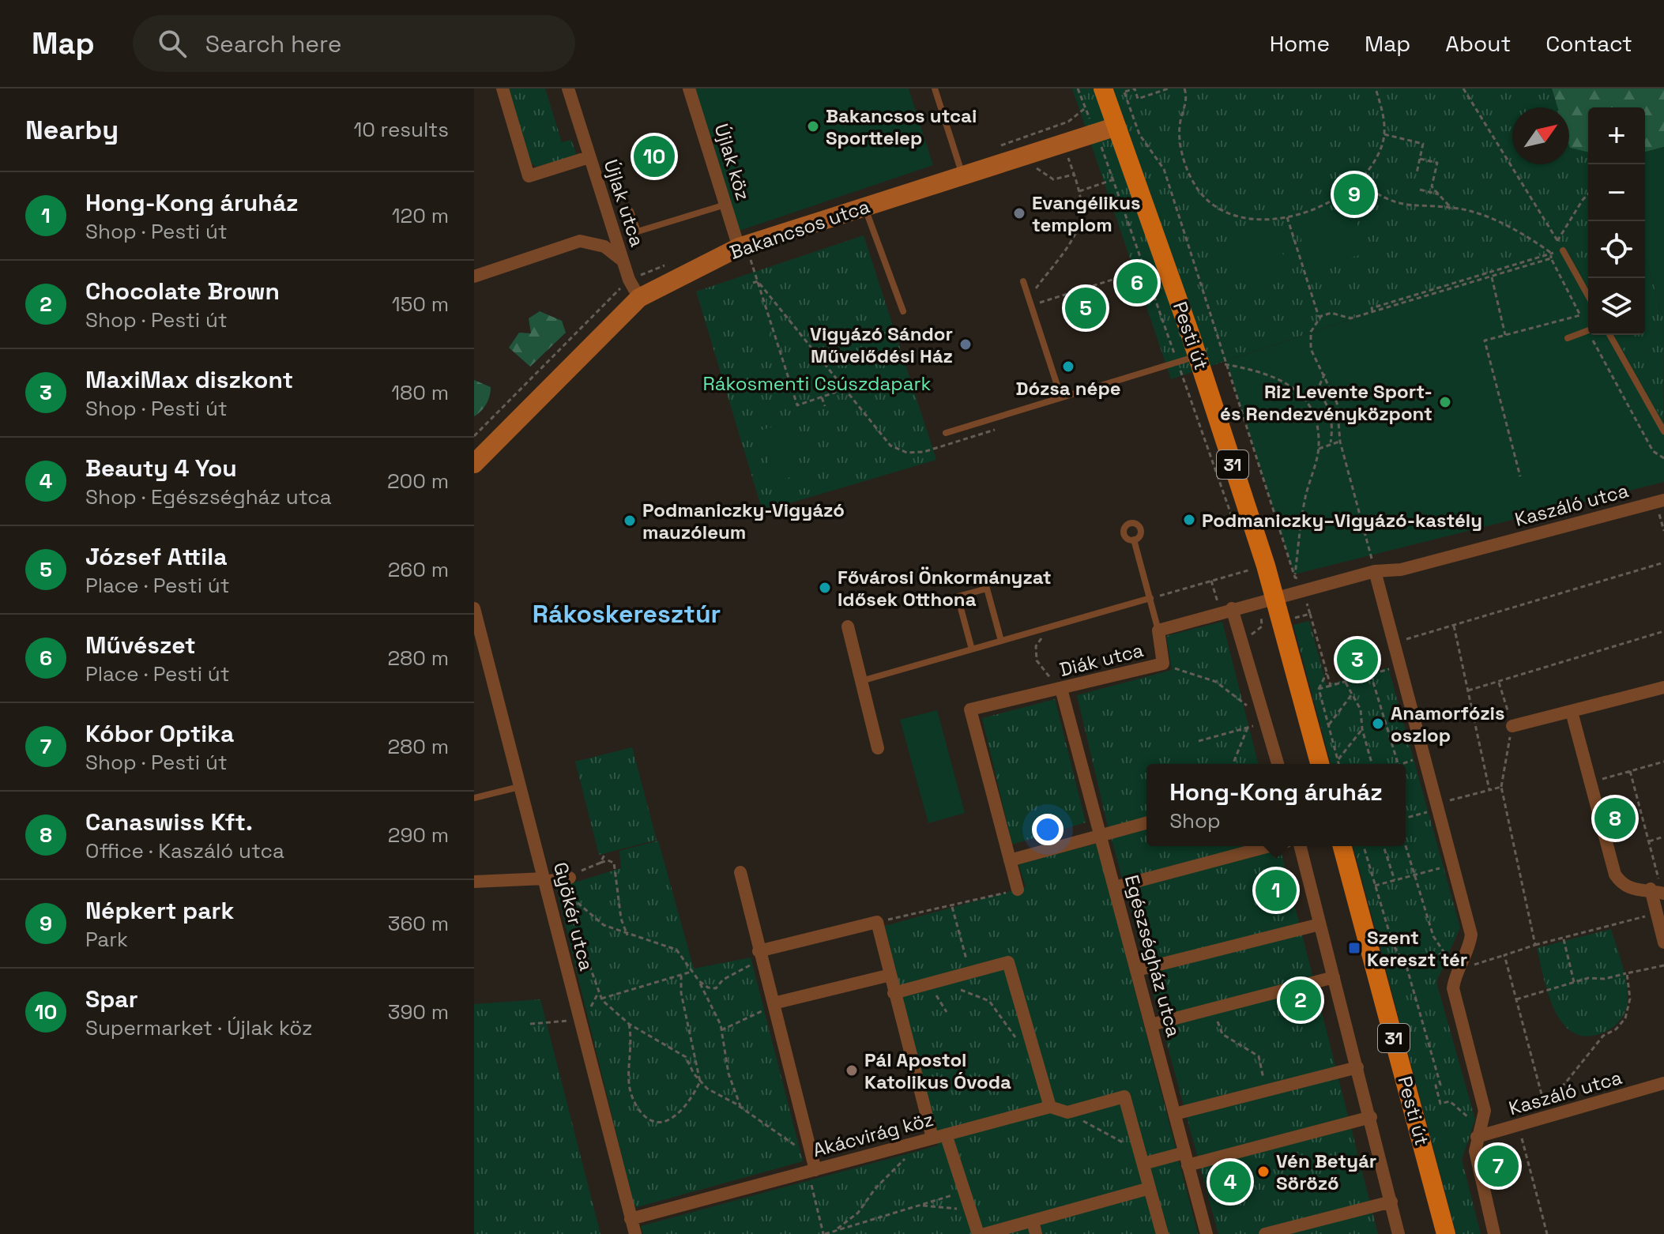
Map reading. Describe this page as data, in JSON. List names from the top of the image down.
{
  "streets": {
    "main road": ["Pesti út", "31"],
    "street": [
      "Újlak köz",
      "Újlak utca",
      "Bakancsos utca",
      "Kaszáló utca",
      "Diák utca",
      "Gyökér utca",
      "Egészségház utca",
      "Akácvirág köz"
    ]
  },
  "crossings": [
    ["Újlak köz", "Bakancsos utca"],
    ["Újlak utca", "Bakancsos utca"],
    ["Bakancsos utca", "Pesti út"],
    ["Pesti út", "Kaszáló utca"],
    ["Pesti út", "Diák utca"],
    ["Kaszáló utca", "Diák utca"],
    ["Diák utca", "Egészségház utca"],
    ["Gyökér utca", "Akácvirág köz"]
  ],
  "districts": ["Rákoskeresztúr"],
  "parks": ["Rákosmenti Csúszdapark"],
  "places": {
    "other": [
      "Bakancsos utcai Sporttelep",
      "Evangélikus templom",
      "Vigyázó Sándor Művelődési Ház",
      "Dózsa népe",
      "Riz Levente Sport- és Rendezvényközpont",
      "Podmaniczky–Vigyázó-kastély",
      "Podmaniczky-Vigyázó mauzóleum",
      "Fővárosi Önkormányzat Idősek Otthona",
      "Anamorfózis oszlop",
      "Pál Apostol Katolikus Óvoda",
      "Vén Betyár Söröző"
    ],
    "transit": ["Szent Kereszt tér"]
  },
  "north": "top right",
  "page": {
    "header": "Map",
    "search": "Search here",
    "nav": [
      "Home",
      "Map",
      "About",
      "Contact"
    ],
    "heading": ["Nearby", "10 results"],
    "map_buttons": ["+", "−"],
    "pins": [
      "10",
      "9",
      "6",
      "5",
      "3",
      "8",
      "1",
      "2",
      "7",
      "4"
    ],
    "list": [
      {
        "mark": "1",
        "name": "Hong-Kong áruház",
        "note": "Shop · Pesti út",
        "value": "120 m"
      },
      {
        "mark": "2",
        "name": "Chocolate Brown",
        "note": "Shop · Pesti út",
        "value": "150 m"
      },
      {
        "mark": "3",
        "name": "MaxiMax diszkont",
        "note": "Shop · Pesti út",
        "value": "180 m"
      },
      {
        "mark": "4",
        "name": "Beauty 4 You",
        "note": "Shop · Egészségház utca",
        "value": "200 m"
      },
      {
        "mark": "5",
        "name": "József Attila",
        "note": "Place · Pesti út",
        "value": "260 m"
      },
      {
        "mark": "6",
        "name": "Művészet",
        "note": "Place · Pesti út",
        "value": "280 m"
      },
      {
        "mark": "7",
        "name": "Kóbor Optika",
        "note": "Shop · Pesti út",
        "value": "280 m"
      },
      {
        "mark": "8",
        "name": "Canaswiss Kft.",
        "note": "Office · Kaszáló utca",
        "value": "290 m"
      },
      {
        "mark": "9",
        "name": "Népkert park",
        "note": "Park",
        "value": "360 m"
      },
      {
        "mark": "10",
        "name": "Spar",
        "note": "Supermarket · Újlak köz",
        "value": "390 m"
      }
    ],
    "popup": ["Hong-Kong áruház", "Shop"]
  }
}
